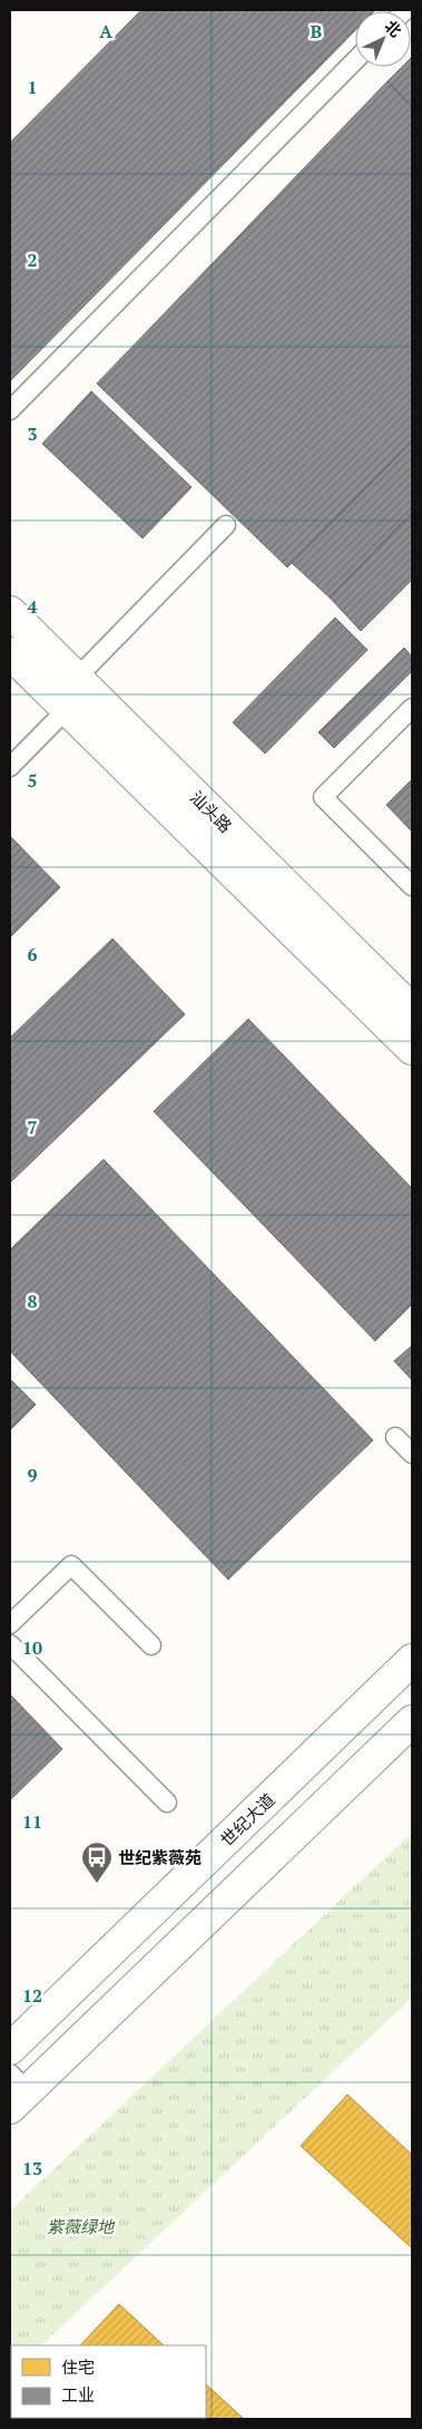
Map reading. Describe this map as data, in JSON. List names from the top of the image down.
{
  "streets": {
    "street": ["汕头路", "世纪大道"]
  },
  "parks": ["紫薇绿地"],
  "places": {
    "bus stop": ["世纪紫薇苑"]
  },
  "legend": ["住宅", "工业"],
  "north": "top right",
  "grid": {
    "columns": ["A", "B"],
    "rows": [
      "1",
      "2",
      "3",
      "4",
      "5",
      "6",
      "7",
      "8",
      "9",
      "10",
      "11",
      "12",
      "13"
    ]
  }
}
